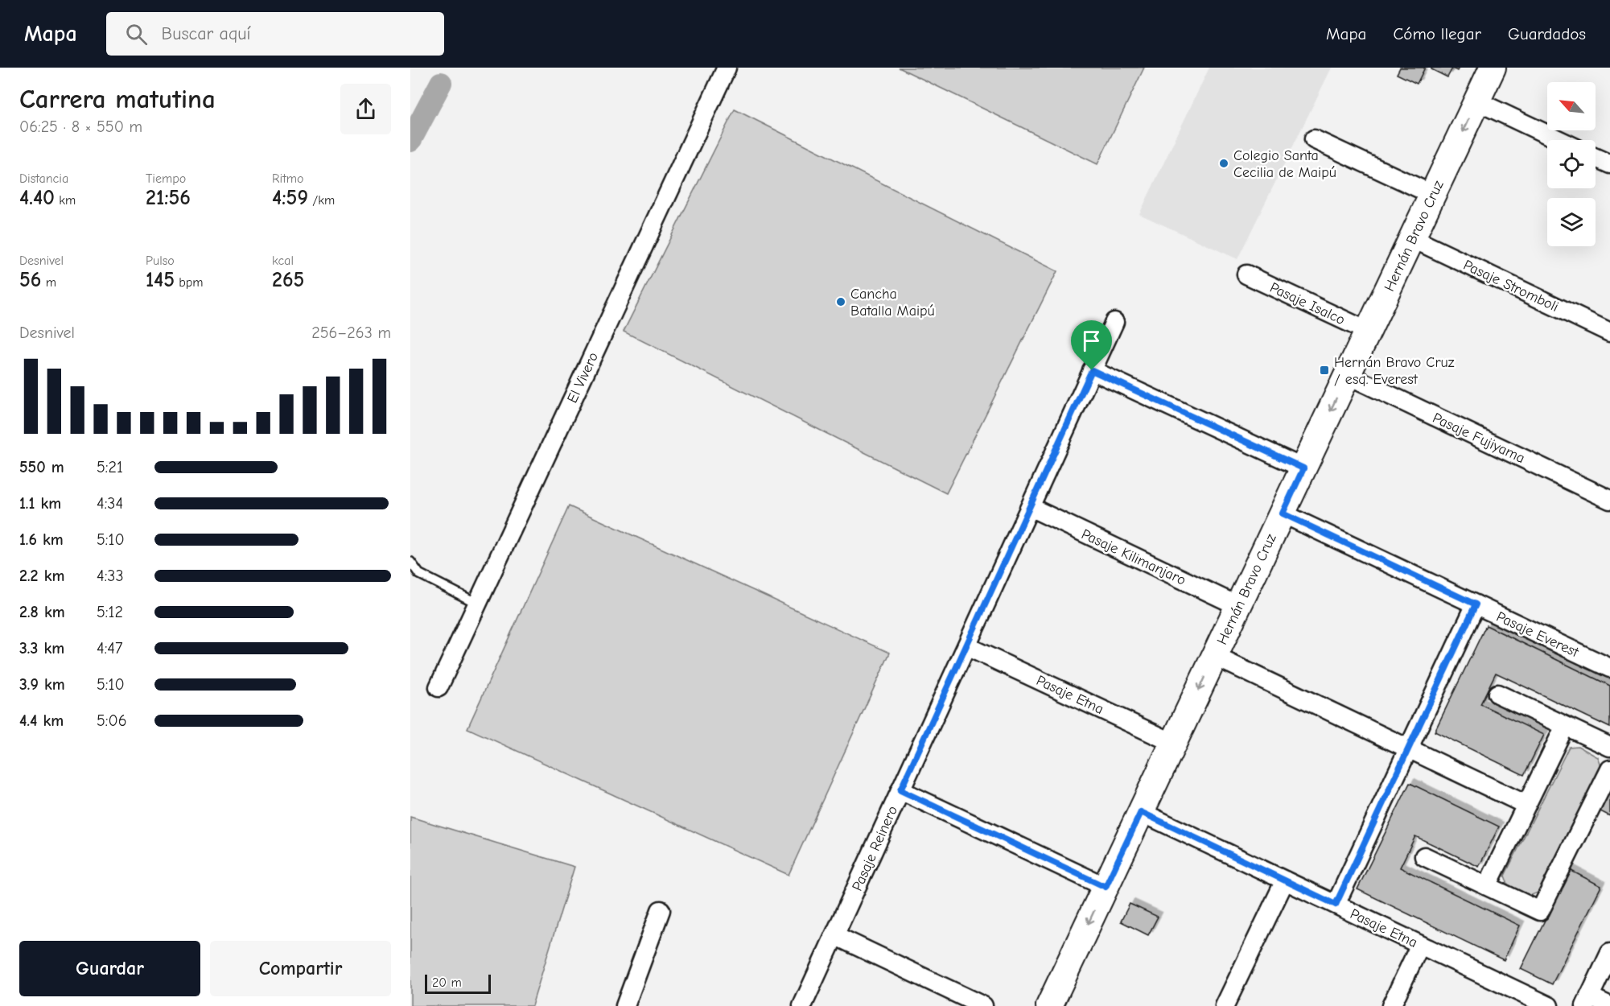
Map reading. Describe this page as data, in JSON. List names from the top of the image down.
{
  "streets": {
    "main road": ["Hernán Bravo Cruz"],
    "street": [
      "Pasaje Stromboli",
      "Pasaje Isalco",
      "El Vivero",
      "Pasaje Fujiyama",
      "Pasaje Kilimanjaro",
      "Pasaje Everest",
      "Pasaje Etna",
      "Pasaje Reinero"
    ]
  },
  "crossings": [
    ["Hernán Bravo Cruz", "Pasaje Stromboli"],
    ["Hernán Bravo Cruz", "Pasaje Isalco"],
    ["Hernán Bravo Cruz", "Pasaje Fujiyama"],
    ["Hernán Bravo Cruz", "Pasaje Kilimanjaro"],
    ["Hernán Bravo Cruz", "Pasaje Everest"],
    ["Hernán Bravo Cruz", "Pasaje Etna"],
    ["Pasaje Kilimanjaro", "Pasaje Reinero"],
    ["Pasaje Etna", "Pasaje Reinero"]
  ],
  "one_way": ["Hernán Bravo Cruz"],
  "places": {
    "other": ["Colegio Santa Cecilia de Maipú", "Cancha Batalla Maipú"],
    "transit": ["Hernán Bravo Cruz / esq. Everest"]
  },
  "scale_bar": "20 m",
  "north": "top left",
  "page": {
    "header": "Mapa",
    "search": "Buscar aquí",
    "nav": ["Mapa", "Cómo llegar", "Guardados"],
    "heading": ["Carrera matutina", "06:25 · 8 × 550 m"],
    "stats": [
      ["Distancia", "4.40 km"],
      ["Tiempo", "21:56"],
      ["Ritmo", "4:59 /km"],
      ["Desnivel", "56 m"],
      ["Pulso", "145 bpm"],
      ["kcal", "265"]
    ],
    "chart": ["Desnivel", "256–263 m"],
    "list": [
      {
        "name": "550 m",
        "note": "5:21"
      },
      {
        "name": "1.1 km",
        "note": "4:34"
      },
      {
        "name": "1.6 km",
        "note": "5:10"
      },
      {
        "name": "2.2 km",
        "note": "4:33"
      },
      {
        "name": "2.8 km",
        "note": "5:12"
      },
      {
        "name": "3.3 km",
        "note": "4:47"
      },
      {
        "name": "3.9 km",
        "note": "5:10"
      },
      {
        "name": "4.4 km",
        "note": "5:06"
      }
    ],
    "buttons": ["Guardar", "Compartir"],
    "scale": "20 m"
  }
}
